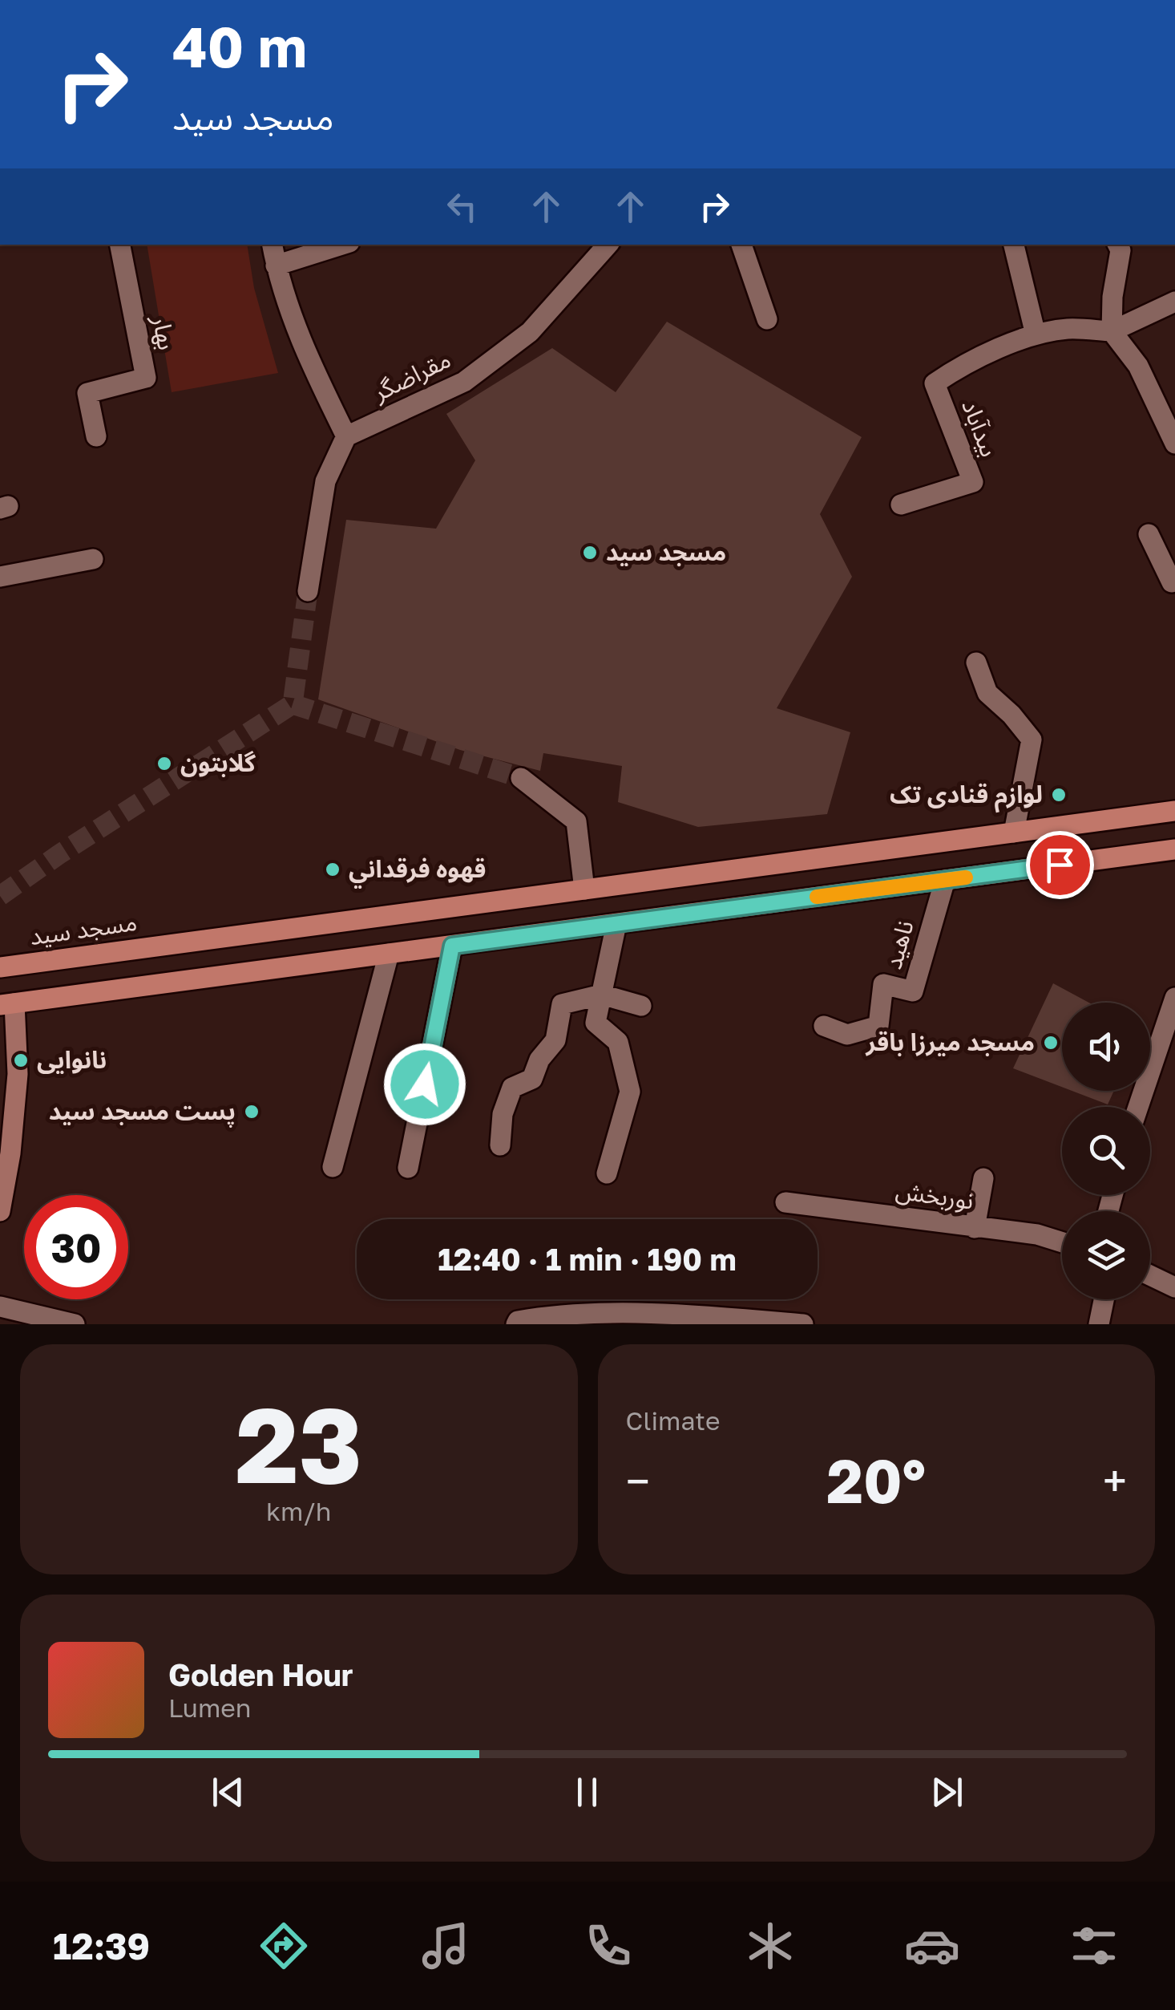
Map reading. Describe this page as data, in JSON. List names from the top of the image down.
{
  "streets": {
    "main road": ["مسجد سید"],
    "street": [
      "بهار",
      "مقراضگر",
      "بیدآباد",
      "ناهید",
      "نوربخش"
    ]
  },
  "places": [
    "مسجد سید",
    "گلابتون",
    "لوازم قنادی تک",
    "قهوه فرقداني",
    "مسجد میرزا باقر",
    "نانوایی",
    "پست مسجد سید"
  ],
  "page": {
    "turn": ["40 m", "مسجد سید"],
    "limit": "30",
    "trip": "12:40 · 1 min · 190 m",
    "tile": [
      ["23", "km/h"],
      "Climate"
    ],
    "heat": ["−", "20°", "+"],
    "song": ["Golden Hour", "Lumen"],
    "tabs": "12:39"
  }
}
